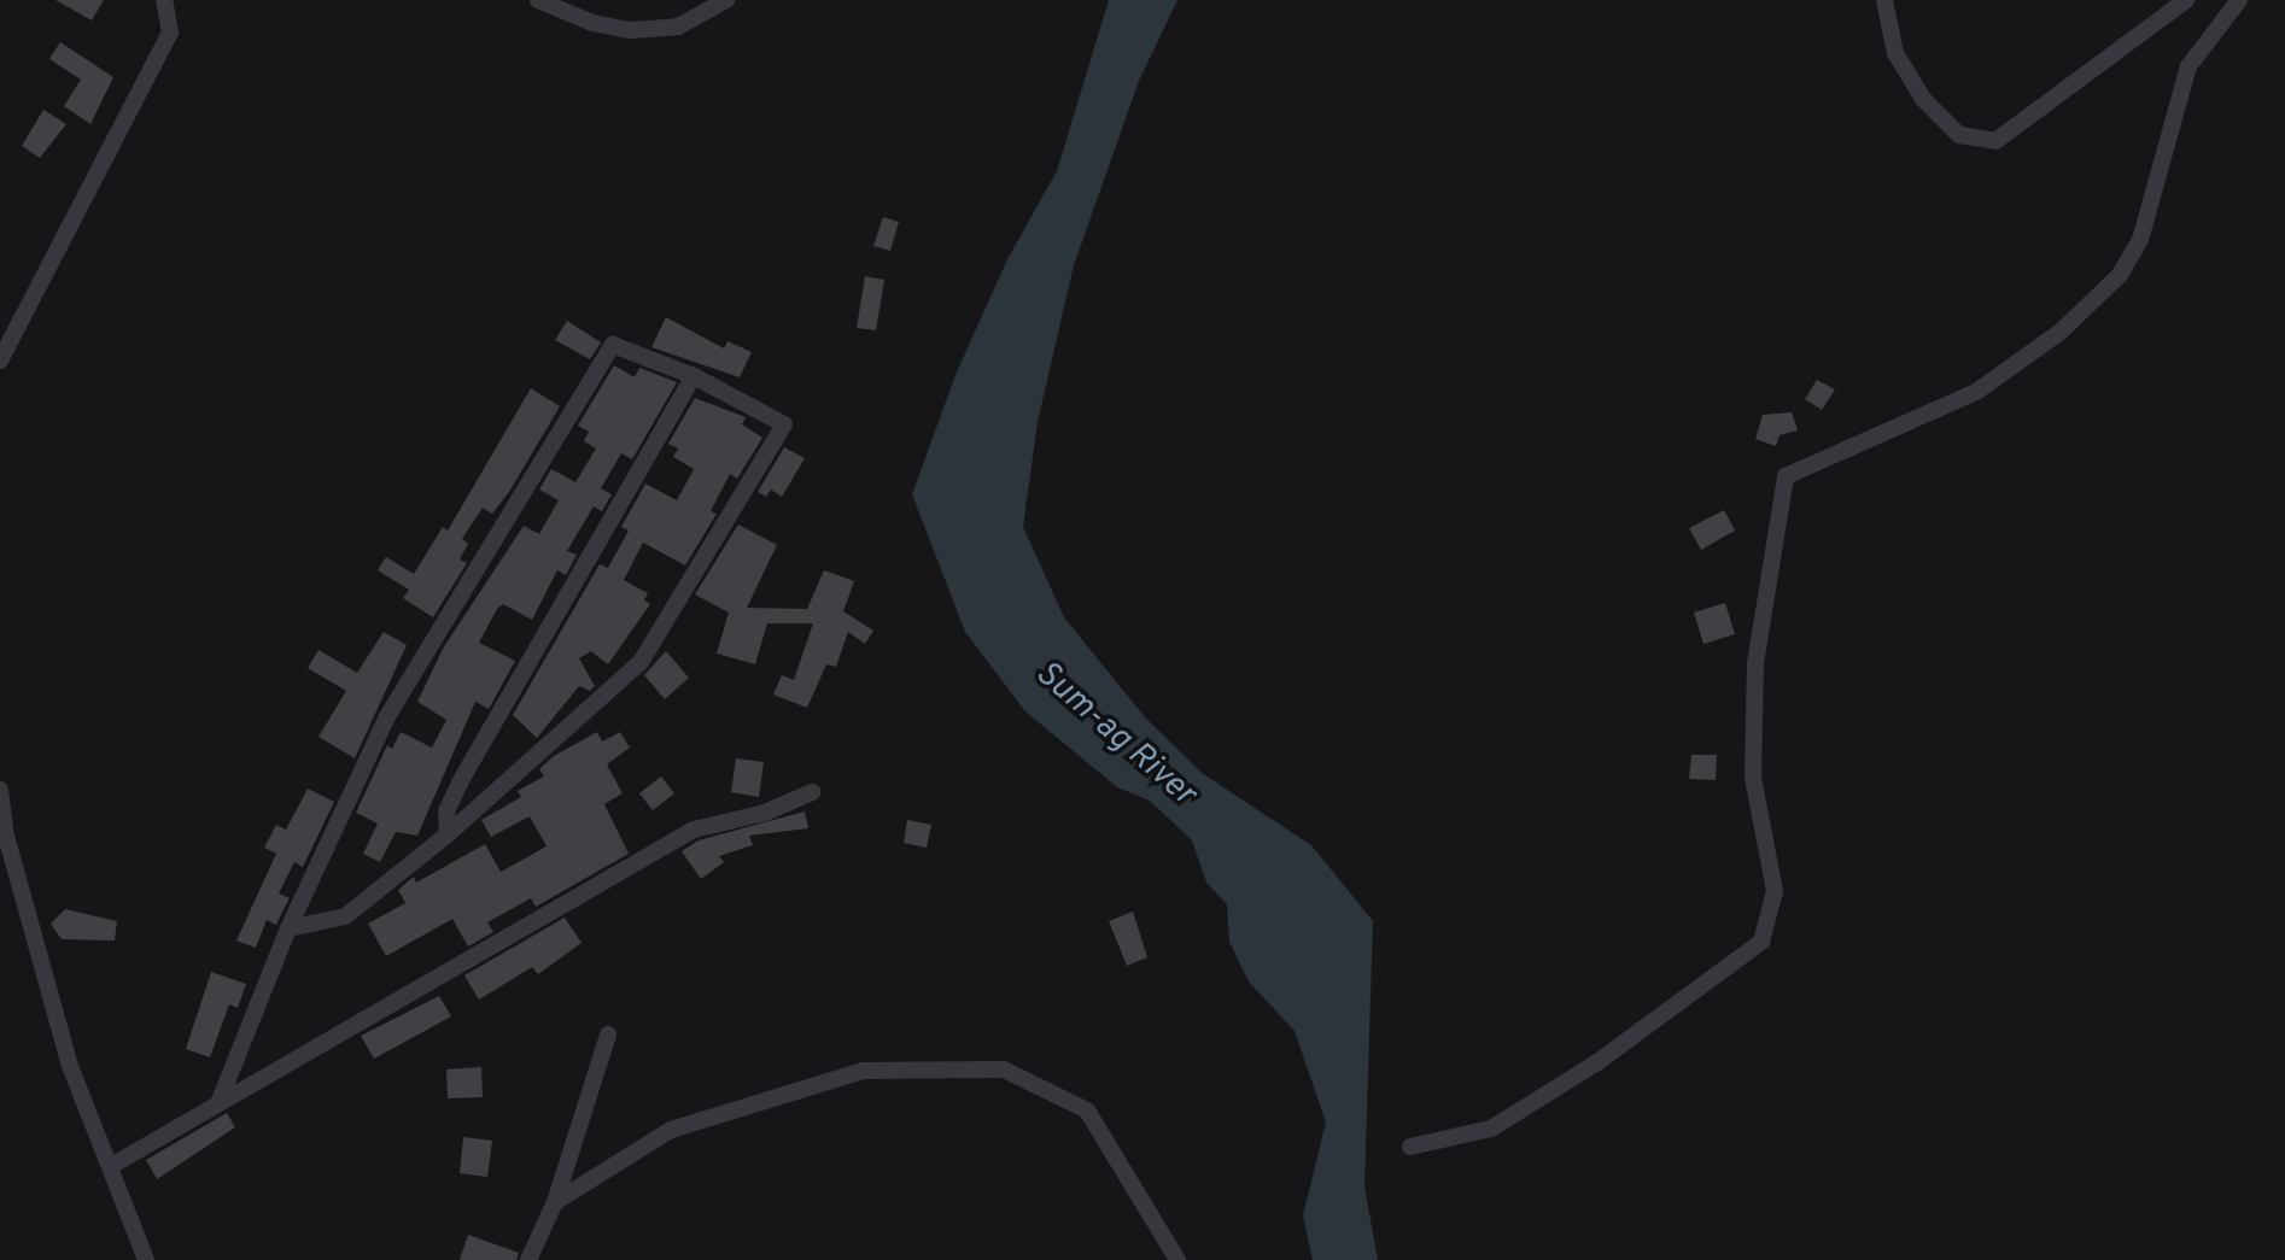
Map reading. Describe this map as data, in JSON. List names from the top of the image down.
{
  "water": ["Sum-ag River"]
}
